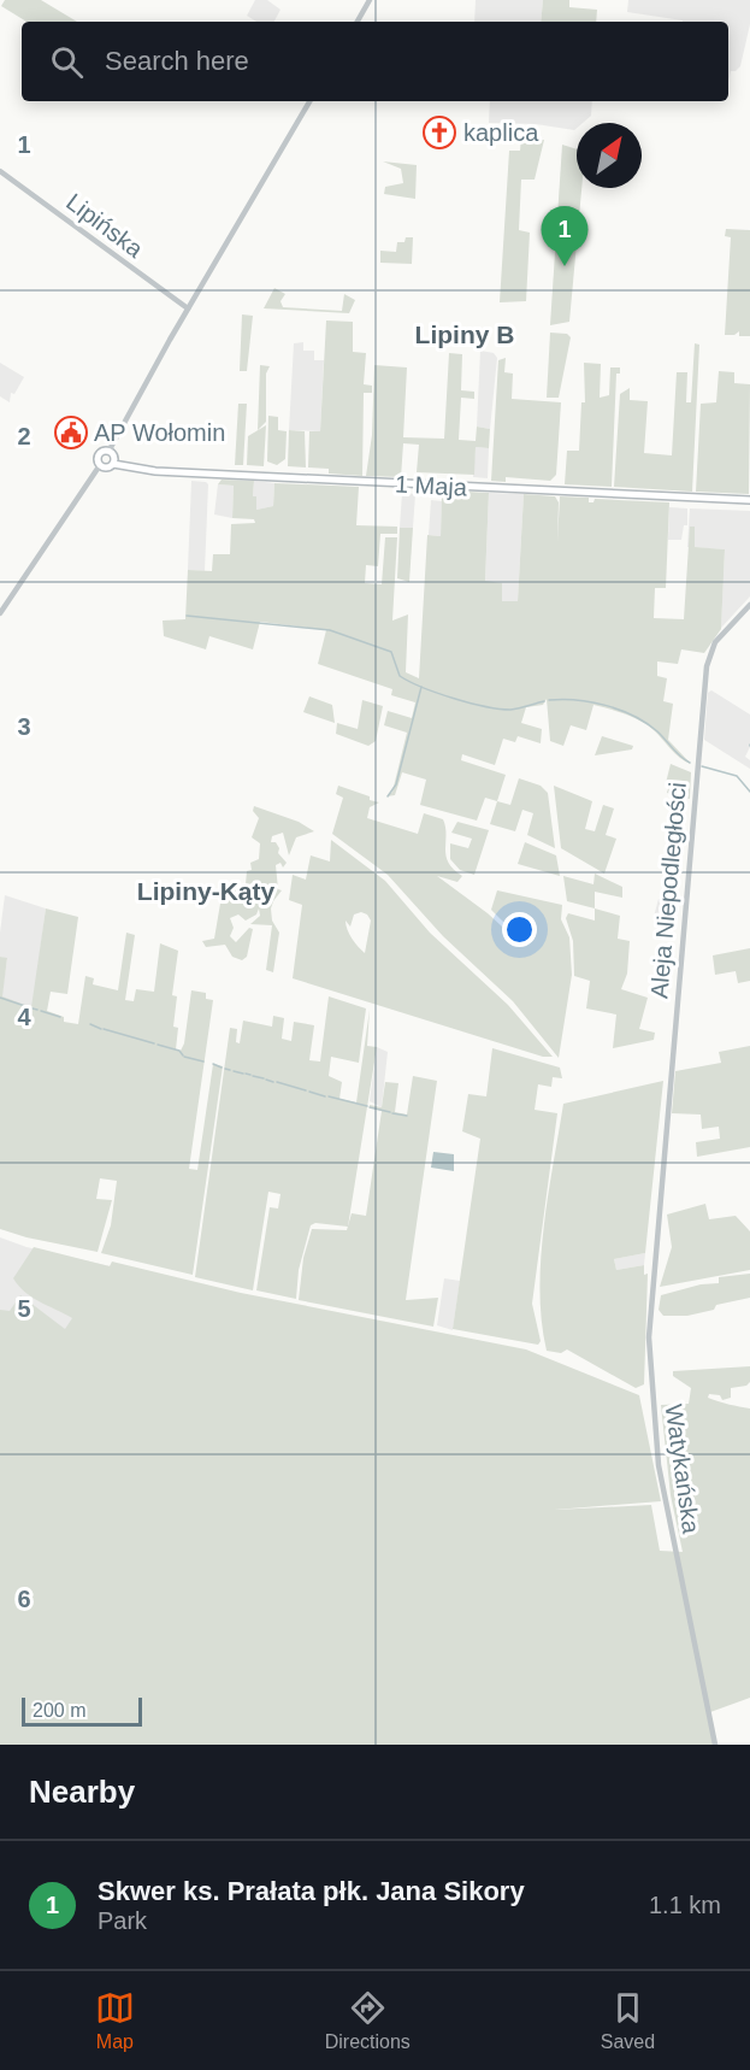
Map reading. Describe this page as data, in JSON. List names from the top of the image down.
{
  "streets": {
    "main road": ["1 Maja"],
    "street": ["Lipińska", "Aleja Niepodległości", "Watykańska"]
  },
  "crossings": [
    ["Aleja Niepodległości", "Watykańska"]
  ],
  "districts": ["Lipiny B", "Lipiny-Kąty"],
  "places": {
    "church": ["kaplica"],
    "public building": ["AP Wołomin"]
  },
  "scale_bar": "200 m",
  "north": "top right",
  "page": {
    "search": "Search here",
    "pins": "1",
    "scale": "200 m",
    "heading": "Nearby",
    "list": [
      {
        "mark": "1",
        "name": "Skwer ks. Prałata płk. Jana Sikory",
        "note": "Park",
        "value": "1.1 km"
      }
    ],
    "nav": ["Map", "Directions", "Saved"]
  },
  "grid": {
    "rows": [
      "1",
      "2",
      "3",
      "4",
      "5",
      "6"
    ]
  }
}
